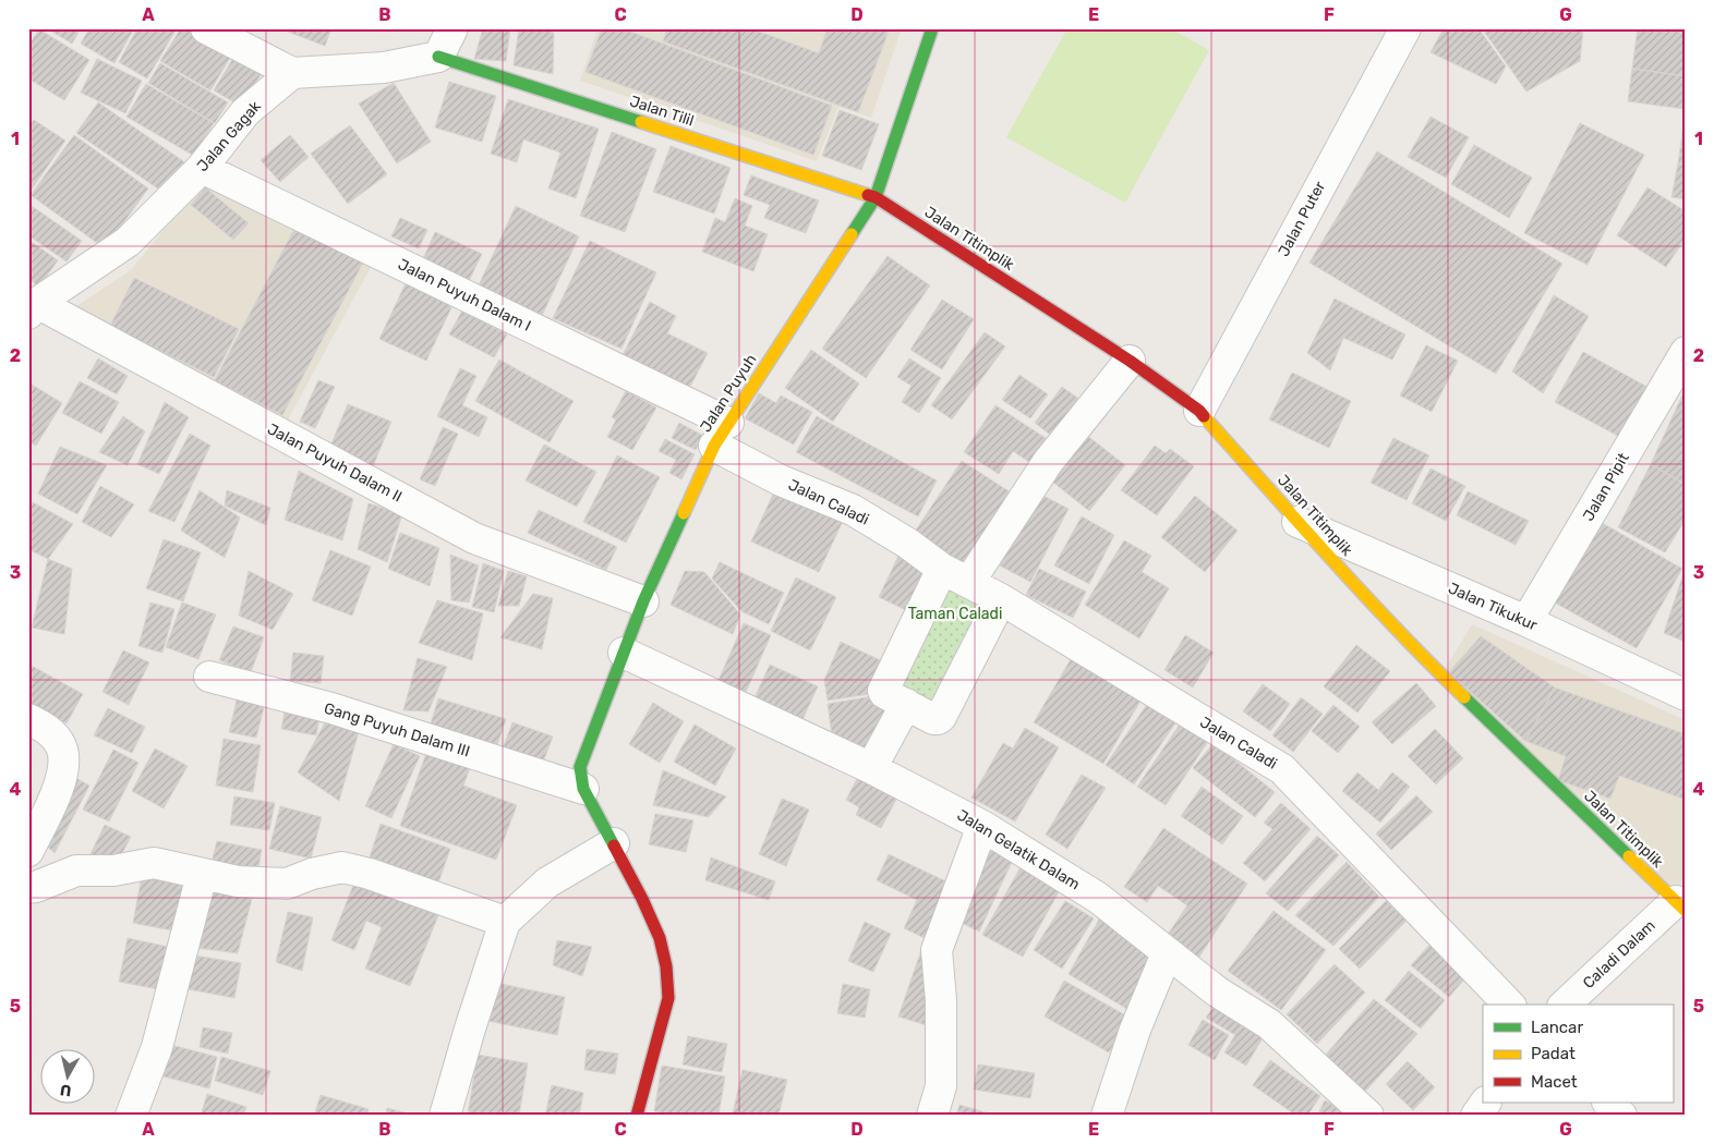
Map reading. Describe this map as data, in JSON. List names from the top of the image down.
{
  "streets": {
    "street": [
      "Jalan Tilil",
      "Jalan Gagak",
      "Jalan Puter",
      "Jalan Titimplik",
      "Jalan Puyuh Dalam I",
      "Jalan Puyuh",
      "Jalan Puyuh Dalam II",
      "Jalan Pipit",
      "Jalan Caladi",
      "Jalan Tikukur",
      "Gang Puyuh Dalam III",
      "Jalan Gelatik Dalam",
      "Caladi Dalam"
    ]
  },
  "crossings": [
    ["Jalan Tilil", "Jalan Titimplik"],
    ["Jalan Tilil", "Jalan Puyuh"],
    ["Jalan Gagak", "Jalan Puyuh Dalam I"],
    ["Jalan Gagak", "Jalan Puyuh Dalam II"],
    ["Jalan Puter", "Jalan Titimplik"],
    ["Jalan Titimplik", "Jalan Puyuh"],
    ["Jalan Titimplik", "Jalan Tikukur"],
    ["Jalan Titimplik", "Caladi Dalam"],
    ["Jalan Puyuh Dalam I", "Jalan Puyuh"],
    ["Jalan Puyuh Dalam I", "Jalan Caladi"],
    ["Jalan Puyuh", "Jalan Puyuh Dalam II"],
    ["Jalan Puyuh", "Jalan Caladi"],
    ["Jalan Puyuh", "Gang Puyuh Dalam III"],
    ["Jalan Puyuh", "Jalan Gelatik Dalam"],
    ["Jalan Pipit", "Jalan Tikukur"]
  ],
  "parks": ["Taman Caladi"],
  "legend": ["Lancar", "Padat", "Macet"],
  "north": "bottom",
  "grid": {
    "columns": [
      "A",
      "B",
      "C",
      "D",
      "E",
      "F",
      "G"
    ],
    "rows": [
      "1",
      "2",
      "3",
      "4",
      "5"
    ]
  }
}
